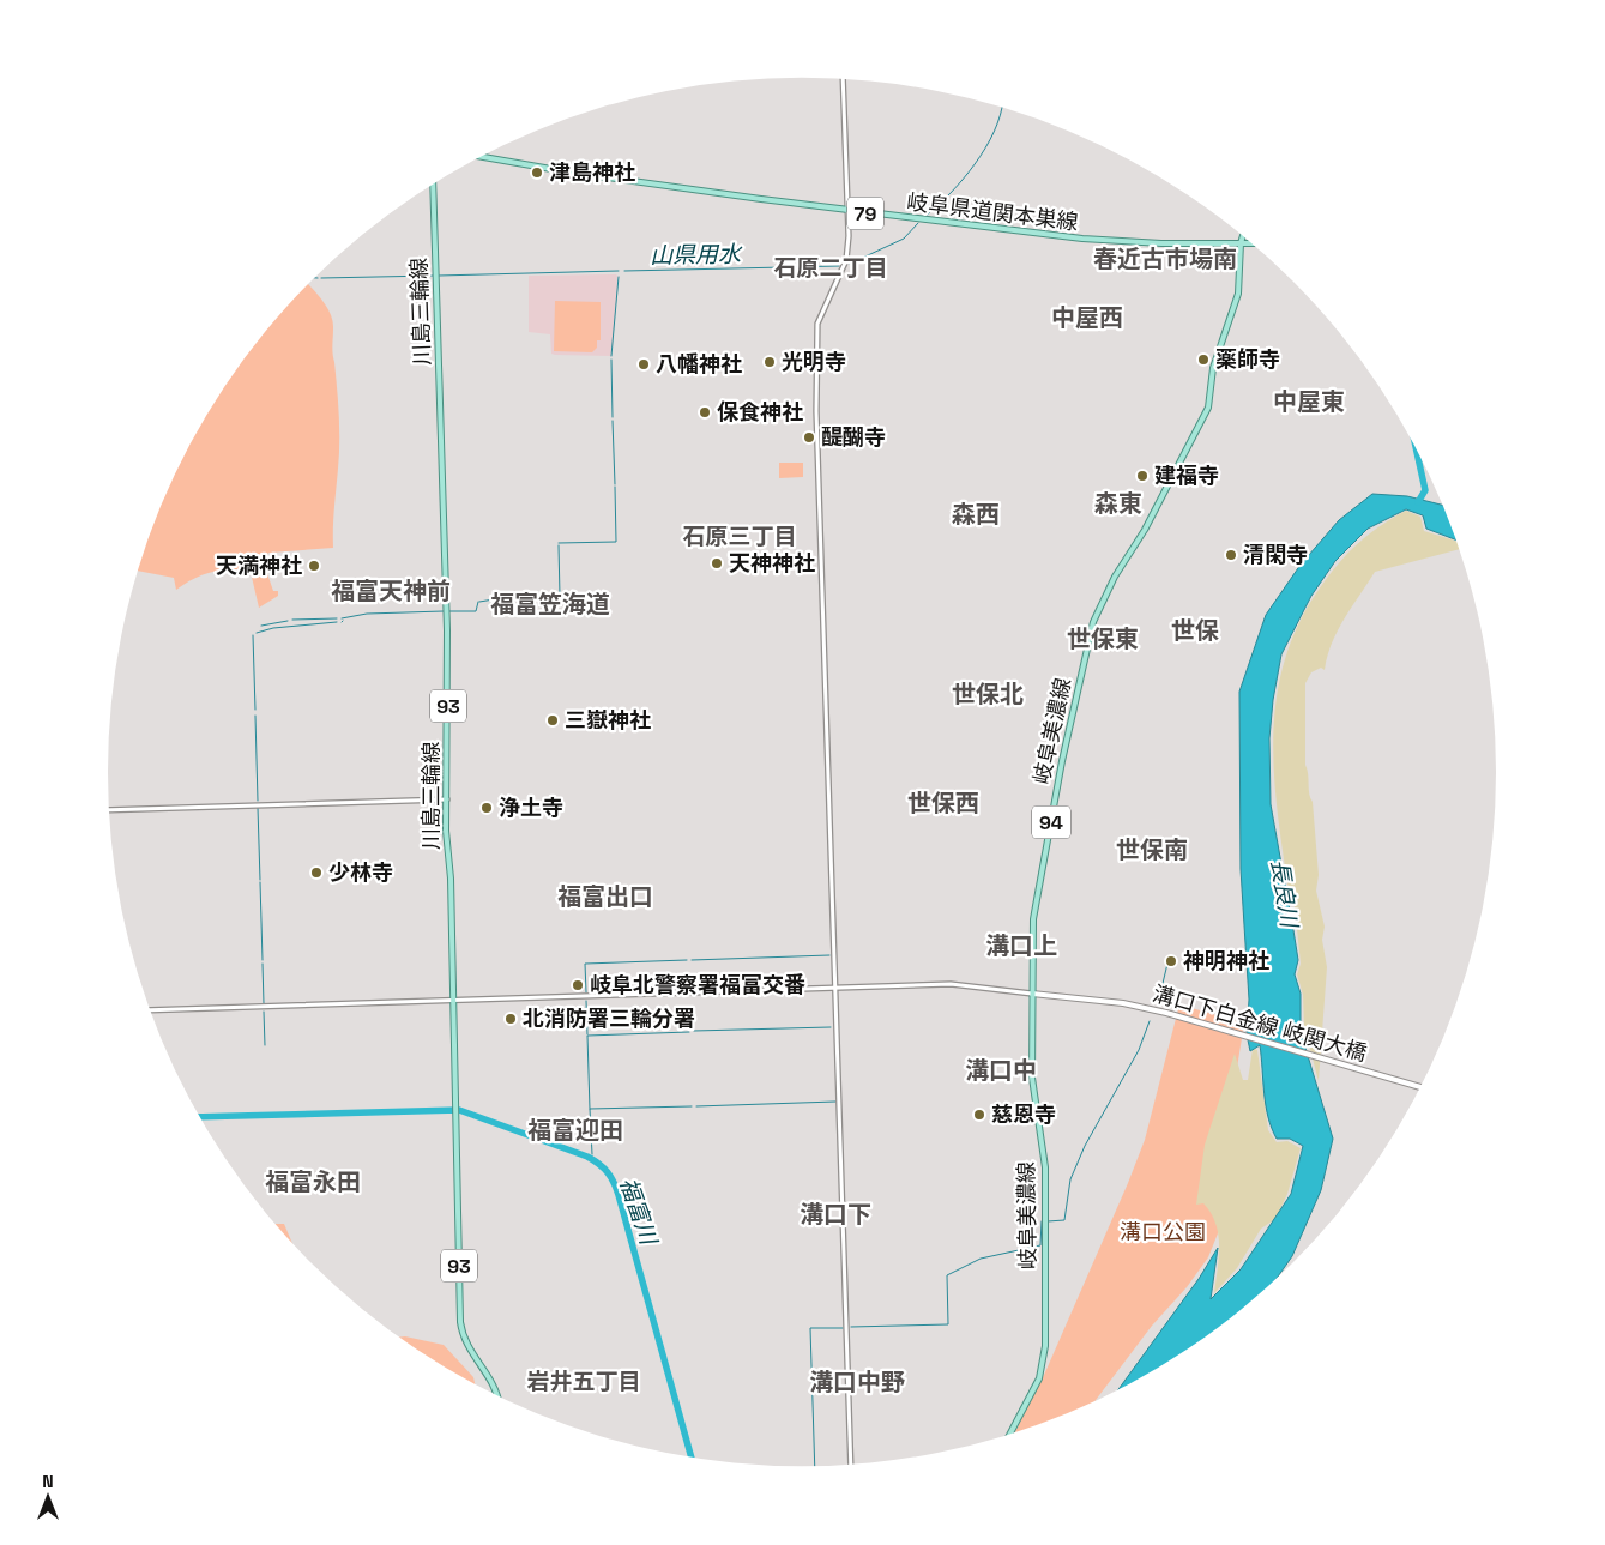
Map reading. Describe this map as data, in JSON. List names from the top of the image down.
{
  "streets": {
    "main road": [
      "岐阜県道関本巣線",
      "79",
      "川島三輪線",
      "93",
      "岐阜美濃線",
      "94",
      "溝口下白金線 岐関大橋"
    ]
  },
  "crossings": [
    ["岐阜県道関本巣線", "岐阜美濃線"],
    ["岐阜美濃線", "溝口下白金線 岐関大橋"]
  ],
  "districts": [
    "春近古市場南",
    "石原二丁目",
    "中屋西",
    "中屋東",
    "森東",
    "森西",
    "石原三丁目",
    "福富天神前",
    "福富笠海道",
    "世保",
    "世保東",
    "世保北",
    "世保西",
    "世保南",
    "福富出口",
    "溝口上",
    "溝口中",
    "福富迎田",
    "福富永田",
    "溝口下",
    "岩井五丁目",
    "溝口中野"
  ],
  "water": ["山県用水", "長良川", "福富川"],
  "parks": ["溝口公園"],
  "places": [
    "津島神社",
    "薬師寺",
    "光明寺",
    "八幡神社",
    "保食神社",
    "醍醐寺",
    "建福寺",
    "清閑寺",
    "天神神社",
    "天満神社",
    "三嶽神社",
    "浄土寺",
    "少林寺",
    "神明神社",
    "岐阜北警察署福富交番",
    "北消防署三輪分署",
    "慈恩寺"
  ],
  "north": "top"
}
